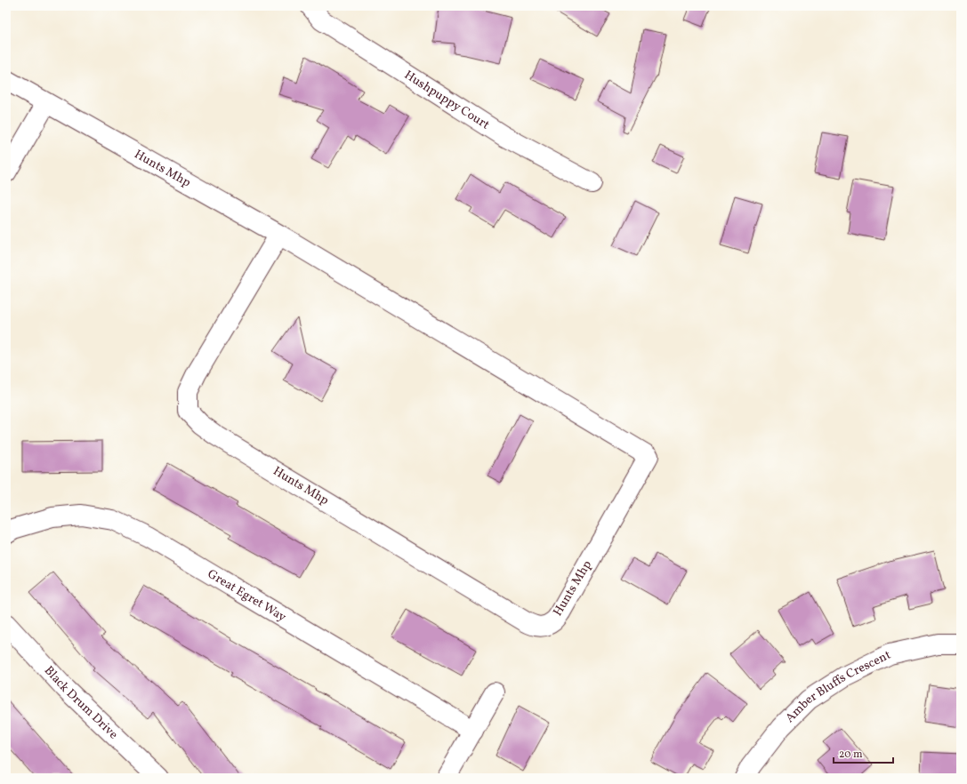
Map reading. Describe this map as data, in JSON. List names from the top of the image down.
{
  "streets": {
    "street": [
      "Hushpuppy Court",
      "Hunts Mhp",
      "Great Egret Way",
      "Amber Bluffs Crescent",
      "Black Drum Drive"
    ]
  },
  "scale_bar": "20 m"
}
